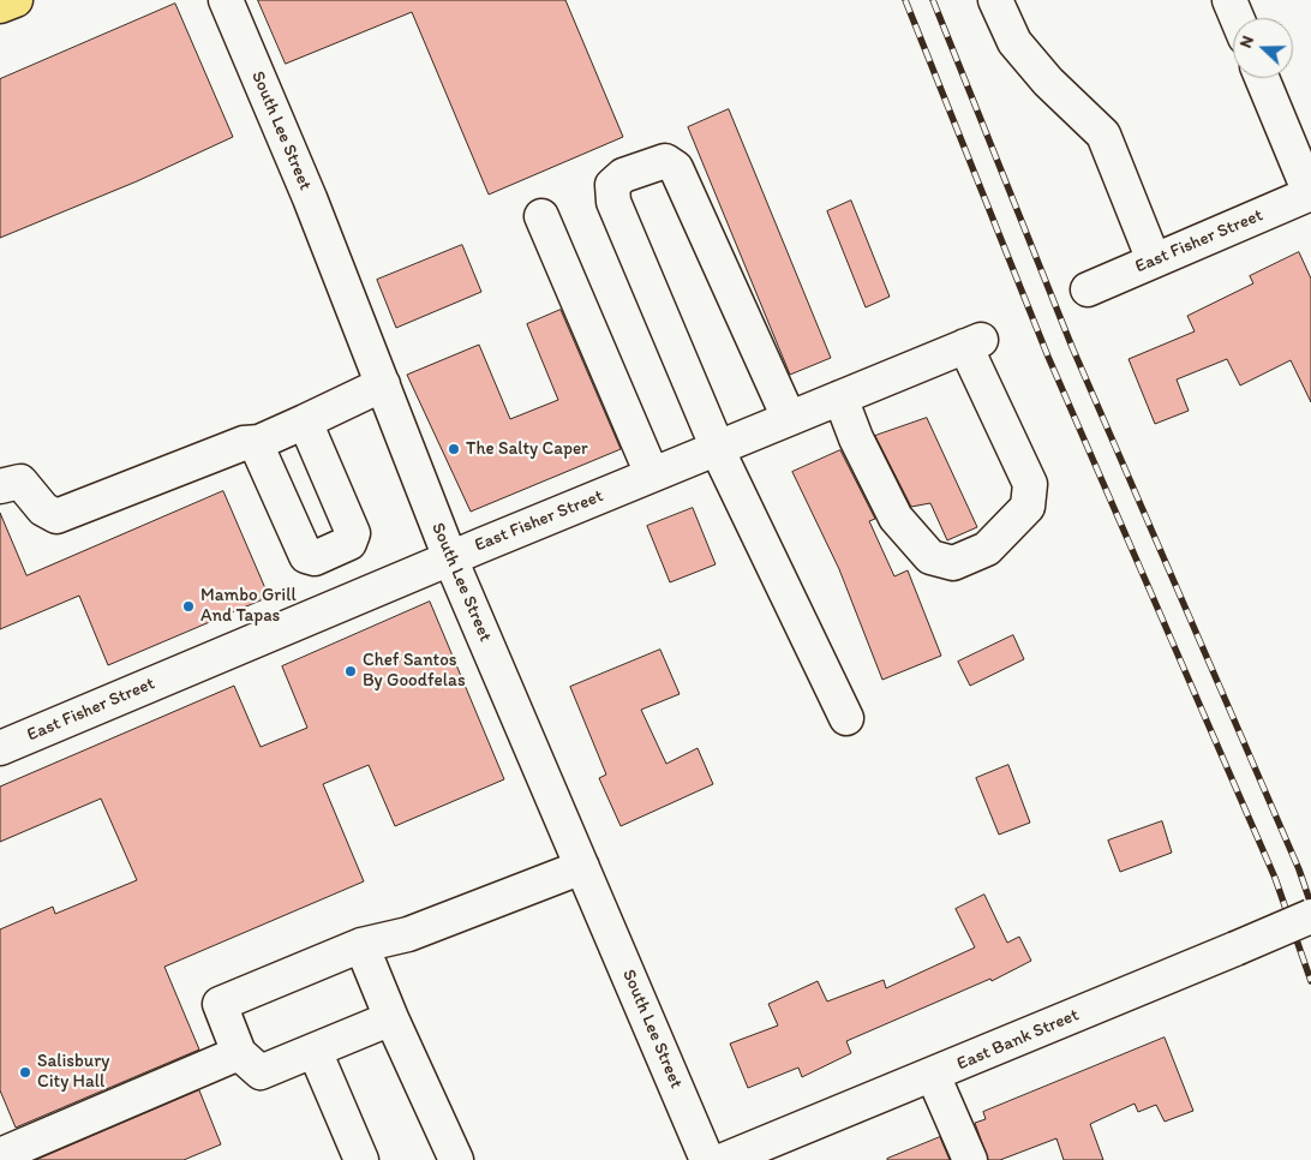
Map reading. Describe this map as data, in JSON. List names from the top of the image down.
{
  "streets": {
    "street": ["South Lee Street", "East Fisher Street", "East Bank Street"]
  },
  "crossings": [
    ["South Lee Street", "East Fisher Street"]
  ],
  "places": [
    "The Salty Caper",
    "Mambo Grill And Tapas",
    "Chef Santos By Goodfelas",
    "Salisbury City Hall"
  ],
  "north": "left"
}
